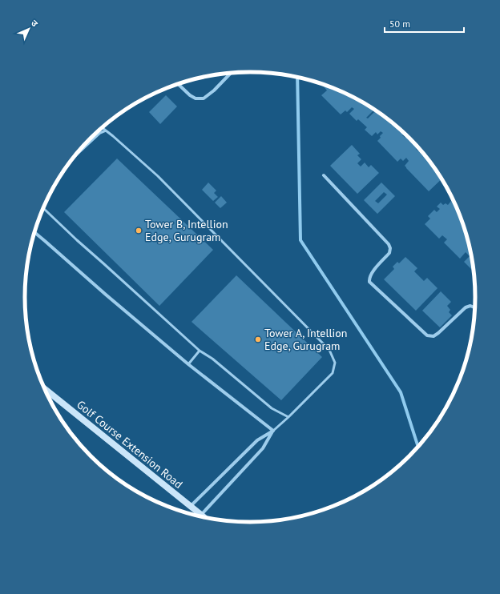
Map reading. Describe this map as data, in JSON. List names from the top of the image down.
{
  "streets": {
    "main road": ["Golf Course Extension Road"]
  },
  "places": ["Tower B, Intellion Edge, Gurugram", "Tower A, Intellion Edge, Gurugram"],
  "scale_bar": "50 m",
  "north": "top right"
}
